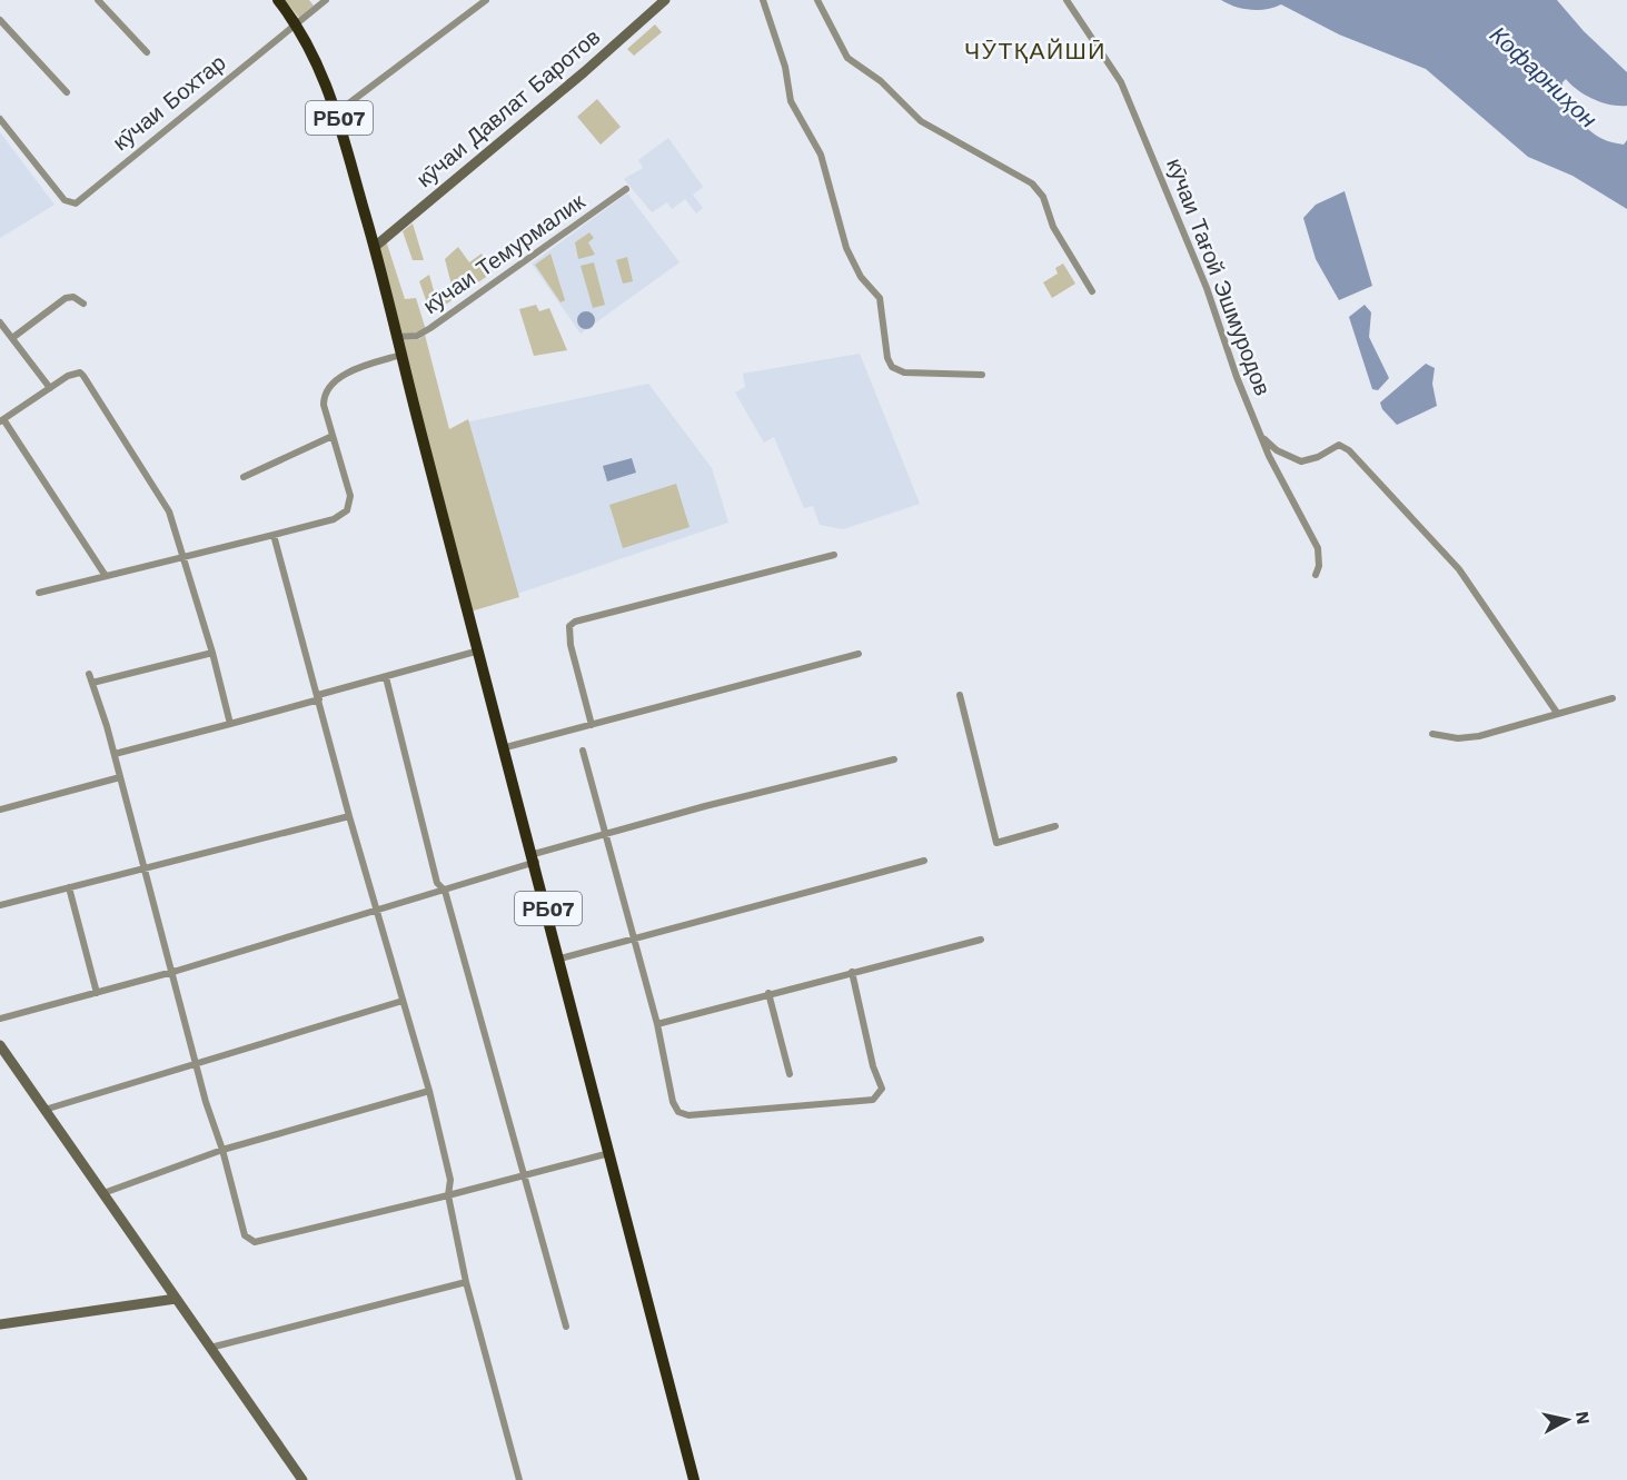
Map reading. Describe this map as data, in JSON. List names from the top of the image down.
{
  "streets": {
    "highway": ["РБ07"],
    "street": [
      "кӯчаи Бохтар",
      "кӯчаи Давлат Баротов",
      "кӯчаи Темурмалик",
      "кӯчаи Тағой Эшмуродов"
    ]
  },
  "crossings": [
    ["кӯчаи Бохтар", "РБ07"],
    ["кӯчаи Давлат Баротов", "РБ07"],
    ["РБ07", "кӯчаи Темурмалик"]
  ],
  "districts": ["ЧӮТҚАЙШӢ"],
  "water": ["Кофарниҳон"],
  "north": "right"
}
